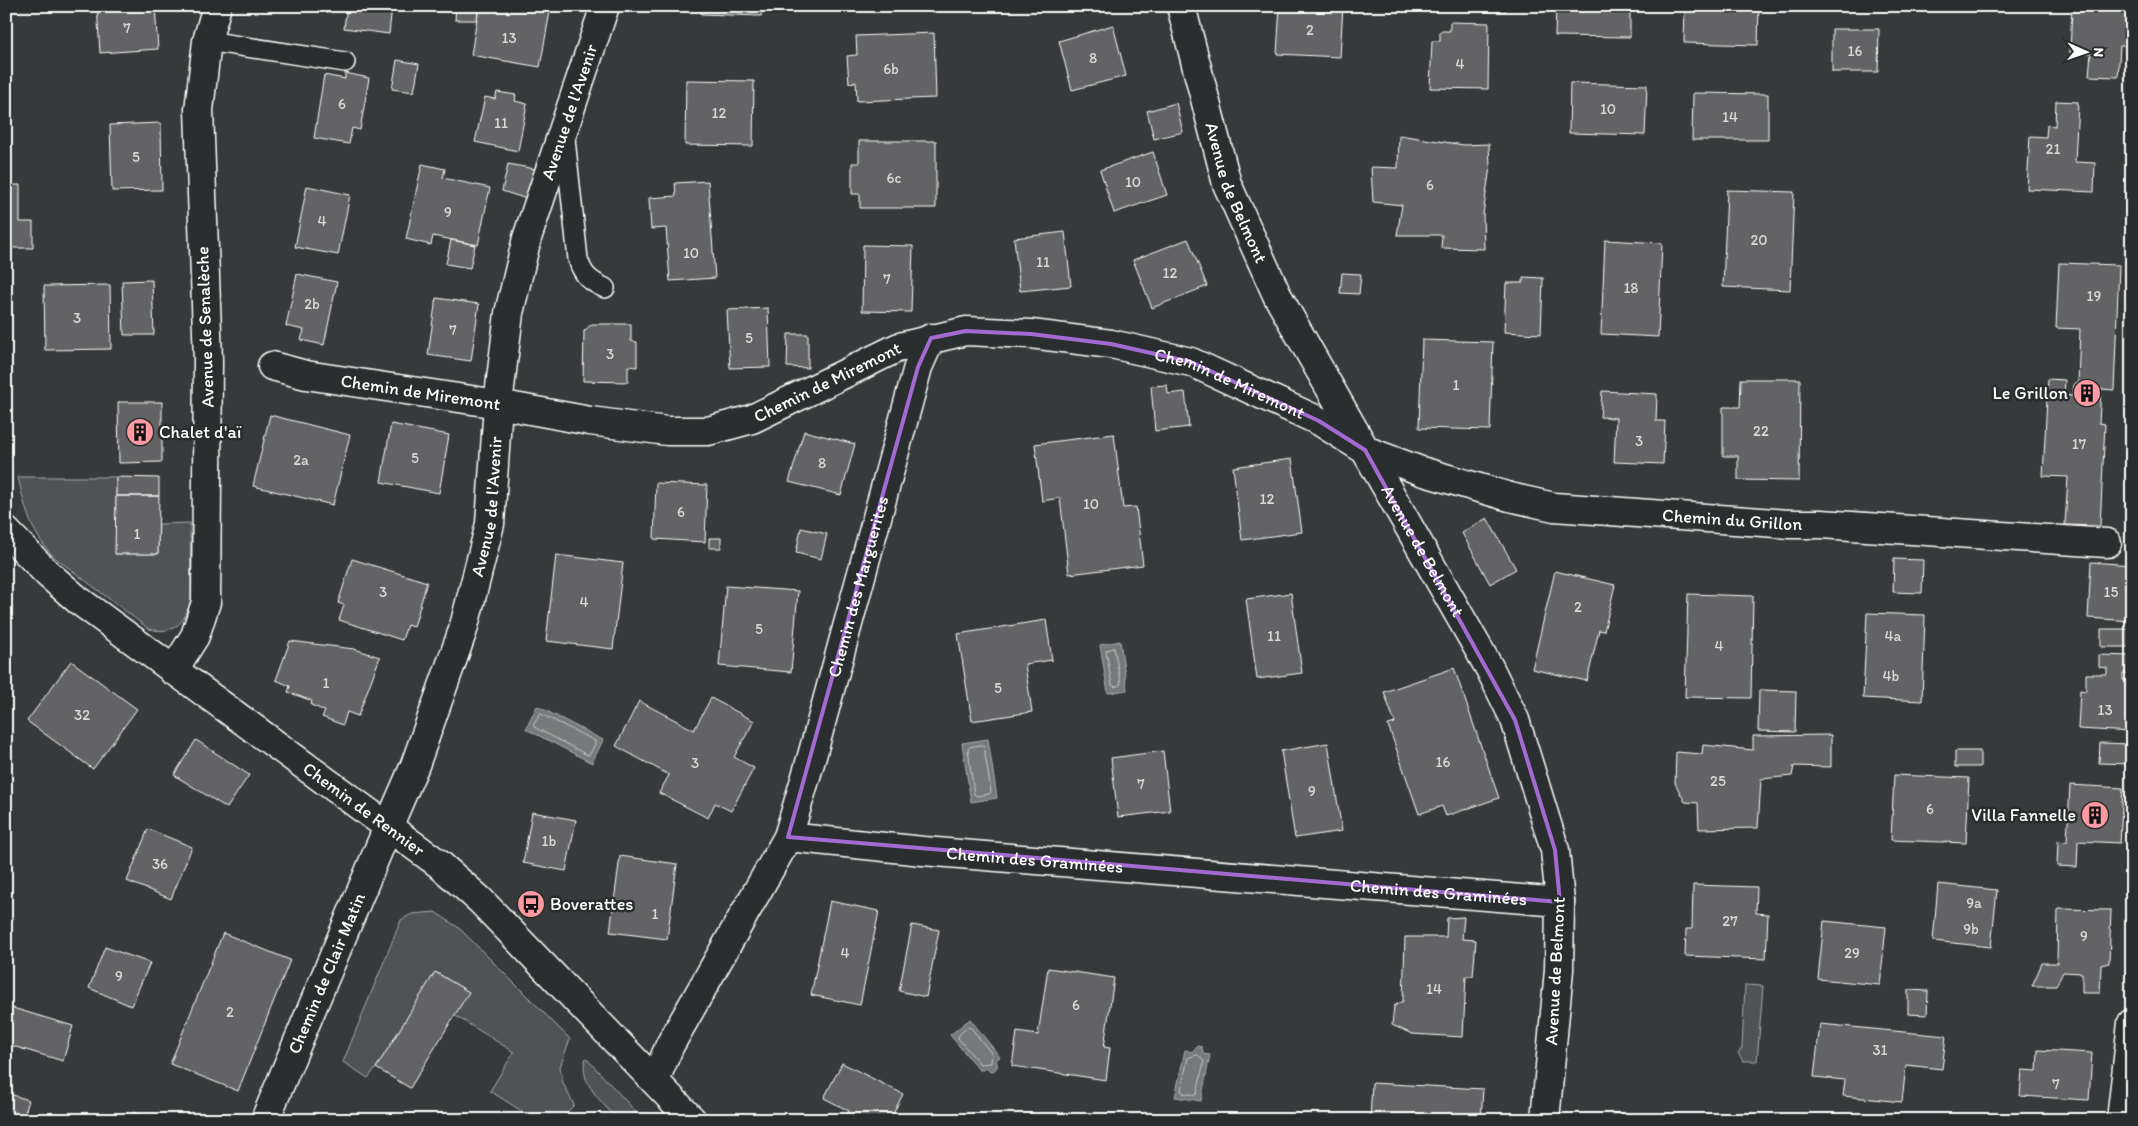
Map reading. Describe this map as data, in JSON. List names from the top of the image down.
{
  "streets": {
    "street": [
      "Avenue de l'Avenir",
      "Avenue de Belmont",
      "Avenue de Senalèche",
      "Chemin de Miremont",
      "Chemin du Grillon",
      "Chemin des Marguerites",
      "Chemin de Rennier",
      "Chemin des Graminées",
      "Chemin de Clair Matin"
    ]
  },
  "crossings": [
    ["Avenue de l'Avenir", "Chemin de Miremont"],
    ["Avenue de l'Avenir", "Chemin de Rennier"],
    ["Avenue de l'Avenir", "Chemin de Clair Matin"],
    ["Avenue de Belmont", "Chemin de Miremont"],
    ["Avenue de Belmont", "Chemin du Grillon"],
    ["Avenue de Belmont", "Chemin des Graminées"],
    ["Avenue de Senalèche", "Chemin de Rennier"],
    ["Chemin de Miremont", "Chemin du Grillon"],
    ["Chemin de Miremont", "Chemin des Marguerites"],
    ["Chemin des Marguerites", "Chemin des Graminées"],
    ["Chemin de Rennier", "Chemin de Clair Matin"]
  ],
  "places": {
    "building": ["Le Grillon", "Chalet d'aï", "Villa Fannelle"],
    "bus stop": ["Boverattes"]
  },
  "house_numbers": [
    "7",
    "2",
    "13",
    "16",
    "8",
    "4",
    "6b",
    "6",
    "10",
    "12",
    "14",
    "11",
    "21",
    "5",
    "6c",
    "10",
    "6",
    "9",
    "4",
    "20",
    "10",
    "11",
    "12",
    "7",
    "18",
    "19",
    "2b",
    "3",
    "7",
    "5",
    "3",
    "1",
    "22",
    "3",
    "17",
    "5",
    "2a",
    "8",
    "12",
    "10",
    "6",
    "1",
    "3",
    "15",
    "4",
    "2",
    "5",
    "11",
    "4a",
    "4",
    "4b",
    "1",
    "5",
    "13",
    "32",
    "16",
    "3",
    "25",
    "7",
    "9",
    "6",
    "1b",
    "36",
    "9a",
    "1",
    "27",
    "9b",
    "9",
    "4",
    "29",
    "9",
    "14",
    "6",
    "2",
    "31",
    "7"
  ],
  "north": "right"
}
